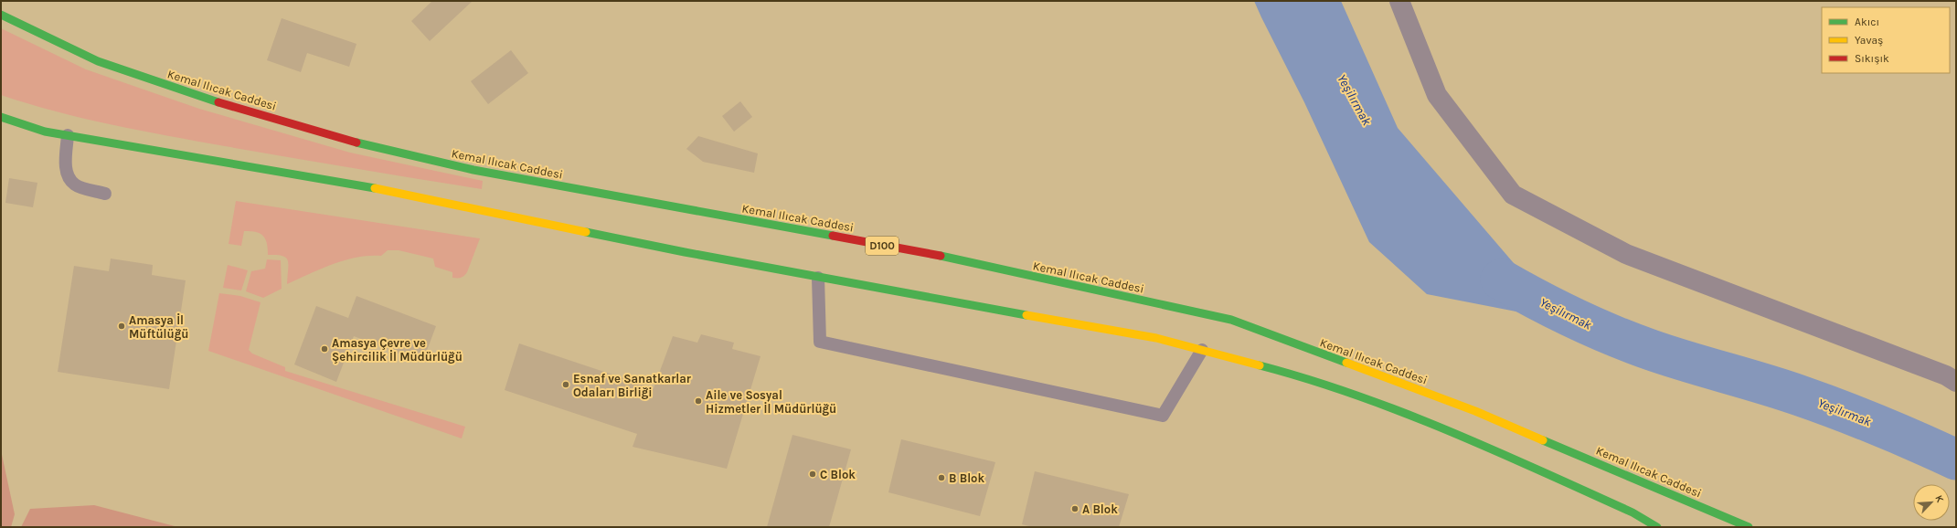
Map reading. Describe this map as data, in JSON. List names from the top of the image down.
{
  "streets": {
    "highway": ["Kemal Ilıcak Caddesi", "D100"]
  },
  "water": ["Yeşilırmak"],
  "places": [
    "Amasya İl Müftülüğü",
    "Amasya Çevre ve Şehircilik İl Müdürlüğü",
    "Esnaf ve Sanatkarlar Odaları Birliği",
    "Aile ve Sosyal Hizmetler İl Müdürlüğü",
    "C Blok",
    "B Blok",
    "A Blok"
  ],
  "legend": ["Akıcı", "Yavaş", "Sıkışık"],
  "north": "top right"
}
